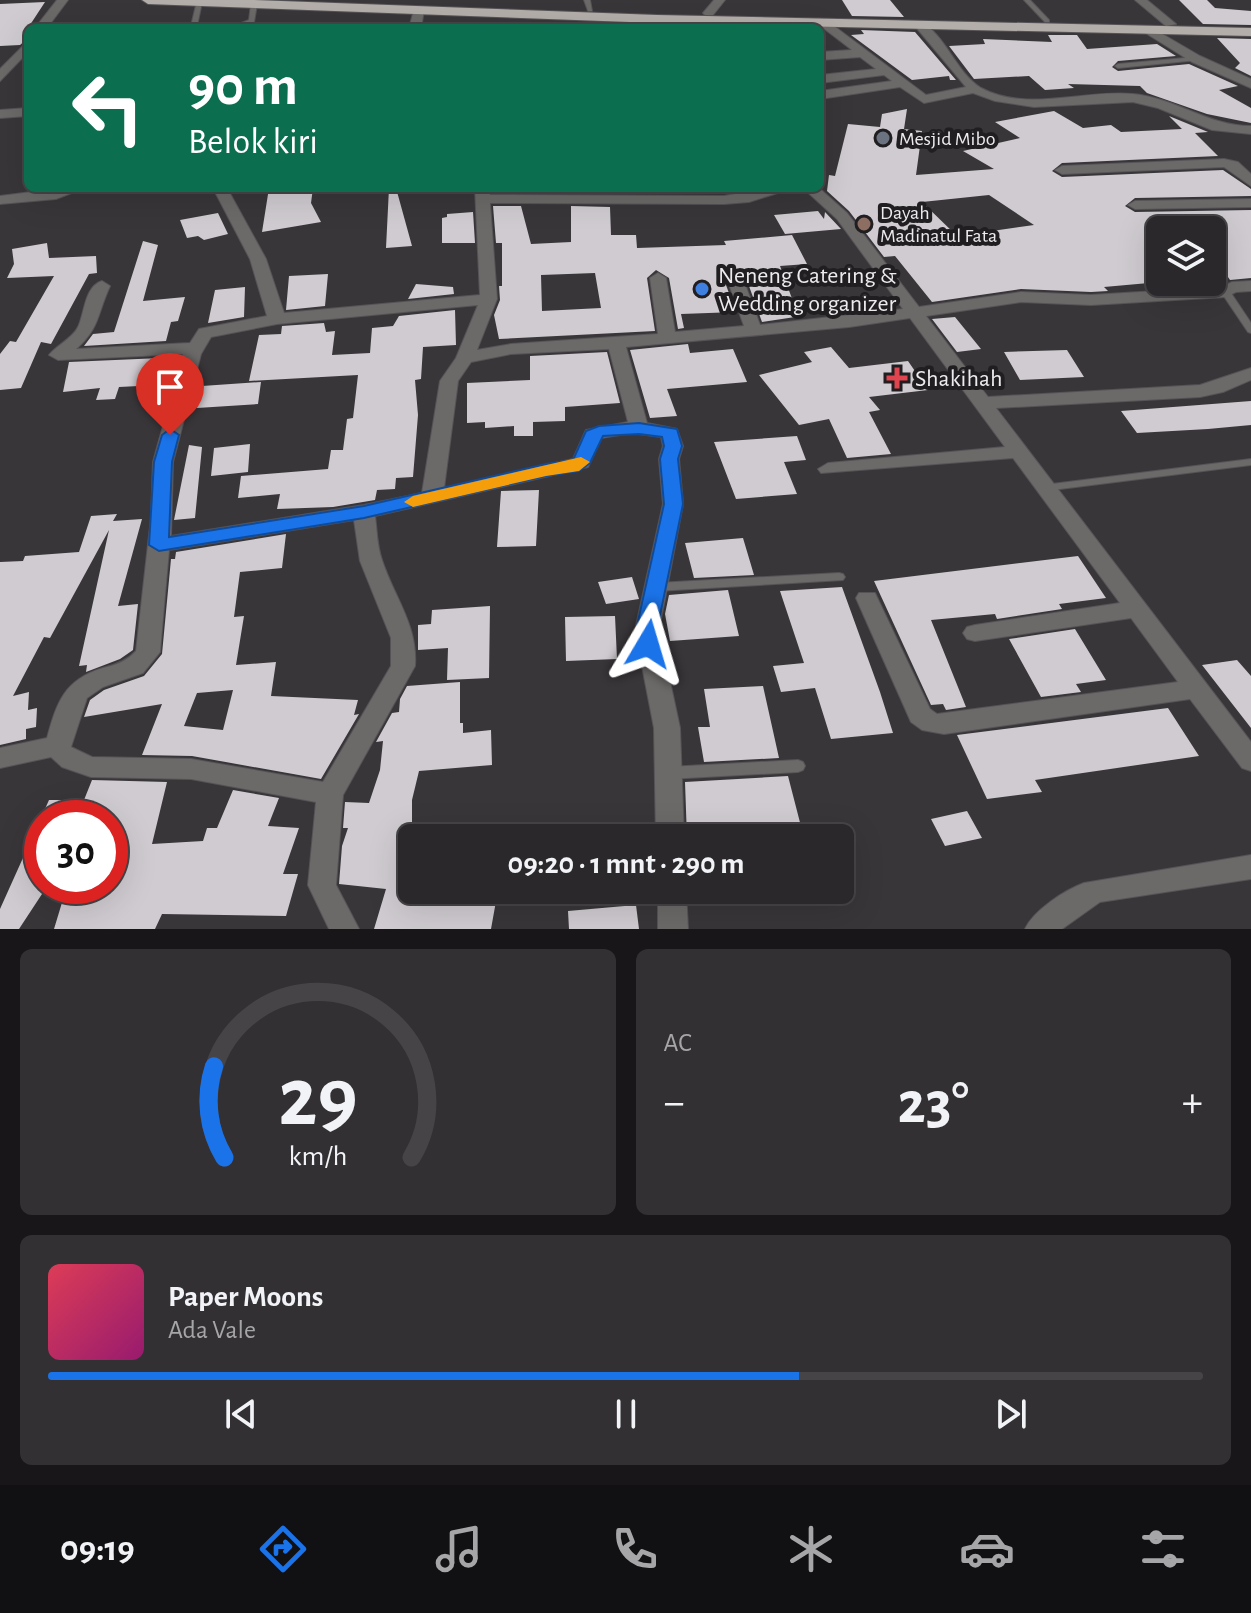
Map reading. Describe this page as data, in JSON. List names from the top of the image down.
{
  "places": {
    "other": ["Mesjid Mibo", "Dayah Madinatul Fata", "Neneng Catering & Wedding organizer"],
    "health": ["Shakihah"]
  },
  "page": {
    "turn": ["90 m", "Belok kiri"],
    "limit": "30",
    "trip": "09:20 · 1 mnt · 290 m",
    "tile": "AC",
    "heat": ["−", "23°", "+"],
    "song": ["Paper Moons", "Ada Vale"],
    "tabs": "09:19",
    "gauge": ["29", "km/h"]
  }
}
